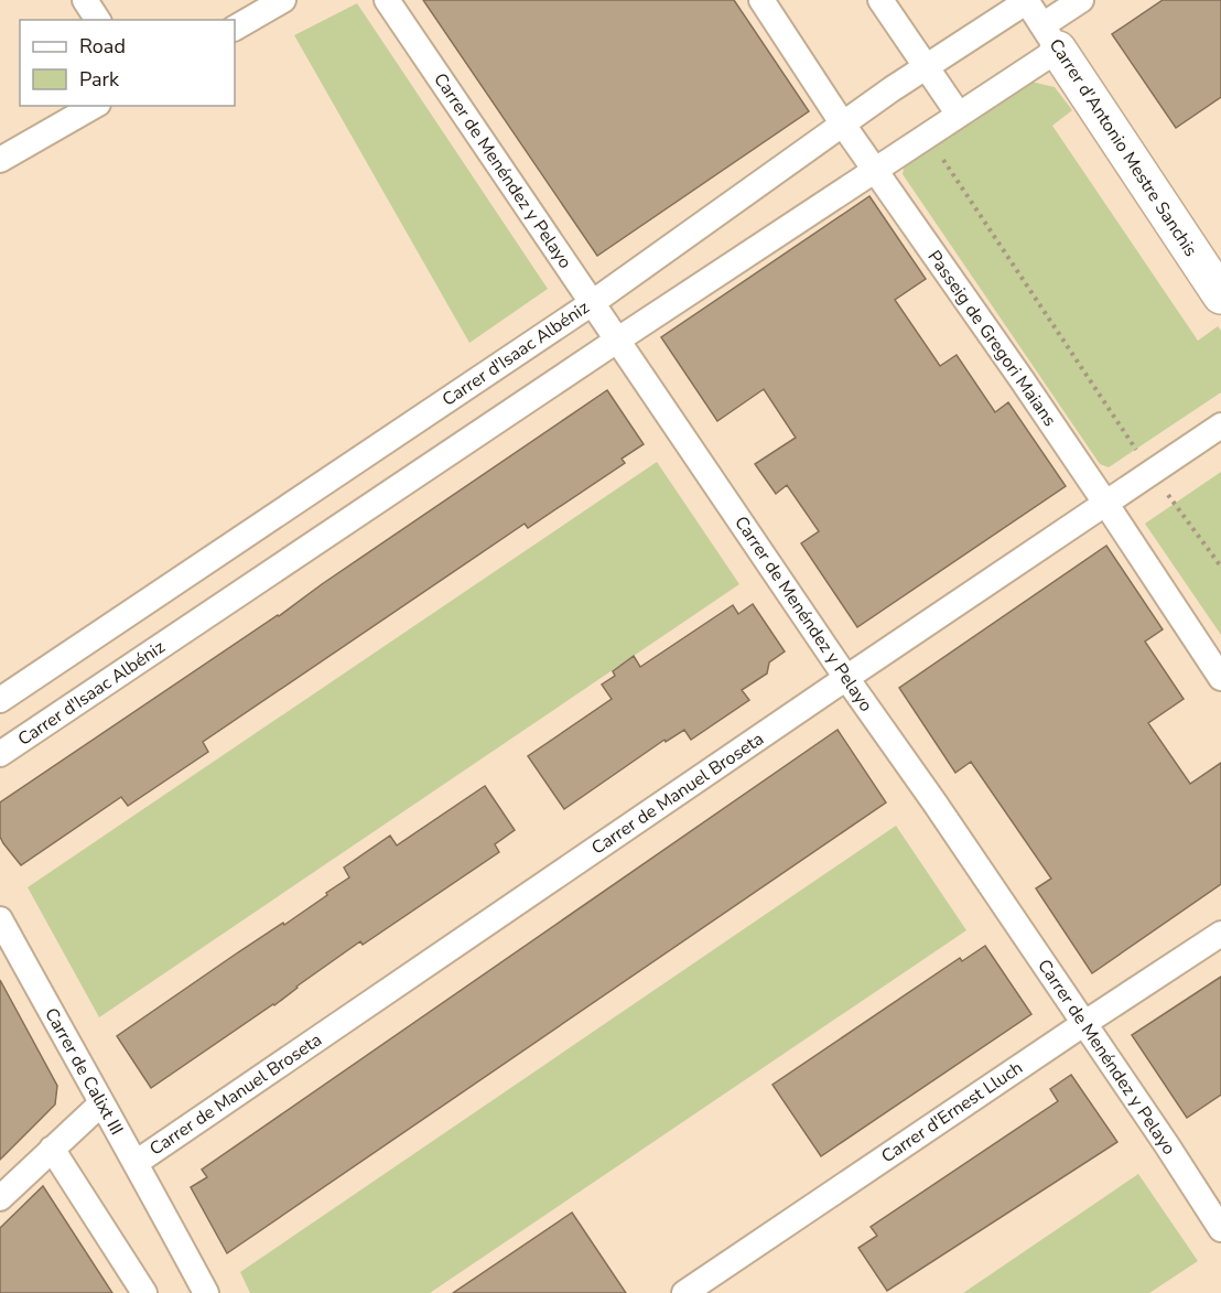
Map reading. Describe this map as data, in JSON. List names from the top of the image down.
{
  "streets": {
    "street": [
      "Carrer d'Antonio Mestre Sanchis",
      "Carrer de Menéndez y Pelayo",
      "Passeig de Gregori Maians",
      "Carrer d'Isaac Albéniz",
      "Carrer de Manuel Broseta",
      "Carrer de Calixt III",
      "Carrer d'Ernest Lluch"
    ]
  },
  "crossings": [
    ["Carrer d'Antonio Mestre Sanchis", "Carrer d'Isaac Albéniz"],
    ["Carrer de Menéndez y Pelayo", "Carrer d'Isaac Albéniz"],
    ["Carrer de Menéndez y Pelayo", "Carrer de Manuel Broseta"],
    ["Carrer de Menéndez y Pelayo", "Carrer d'Ernest Lluch"],
    ["Passeig de Gregori Maians", "Carrer d'Isaac Albéniz"],
    ["Passeig de Gregori Maians", "Carrer de Manuel Broseta"],
    ["Carrer de Manuel Broseta", "Carrer de Calixt III"]
  ],
  "legend": ["Road", "Park"]
}
